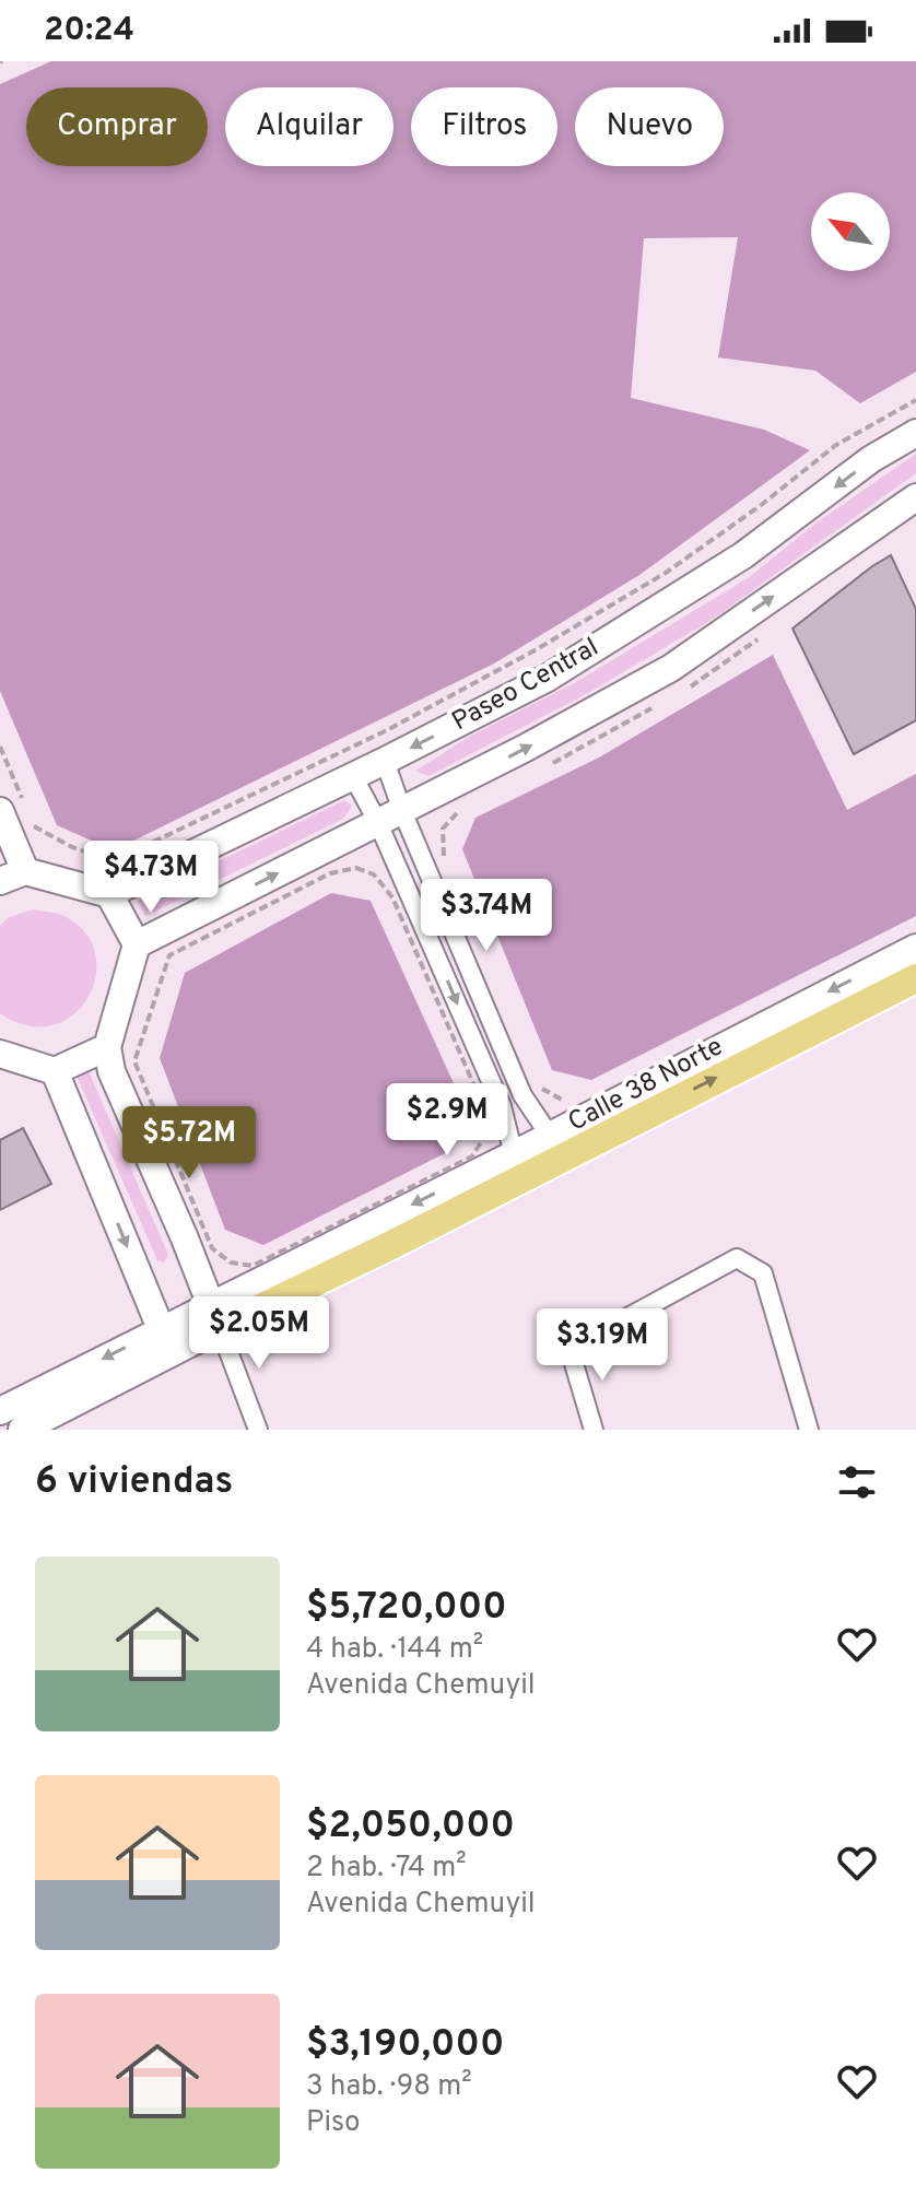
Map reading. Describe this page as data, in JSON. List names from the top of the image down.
{
  "streets": {
    "main road": ["Paseo Central", "Calle 38 Norte"]
  },
  "north": "top left",
  "page": {
    "status": "20:24",
    "chip": [
      "Comprar",
      "Alquilar",
      "Filtros",
      "Nuevo"
    ],
    "price": [
      "$4.73M",
      "$3.74M",
      "$2.9M",
      "$5.72M",
      "$2.05M",
      "$3.19M"
    ],
    "heading": "6 viviendas",
    "list": [
      {
        "name": "$5,720,000",
        "note": "4 hab. · 144 m² · Avenida Chemuyil"
      },
      {
        "name": "$2,050,000",
        "note": "2 hab. · 74 m² · Avenida Chemuyil"
      },
      {
        "name": "$3,190,000",
        "note": "3 hab. · 98 m² · Piso"
      }
    ]
  }
}
